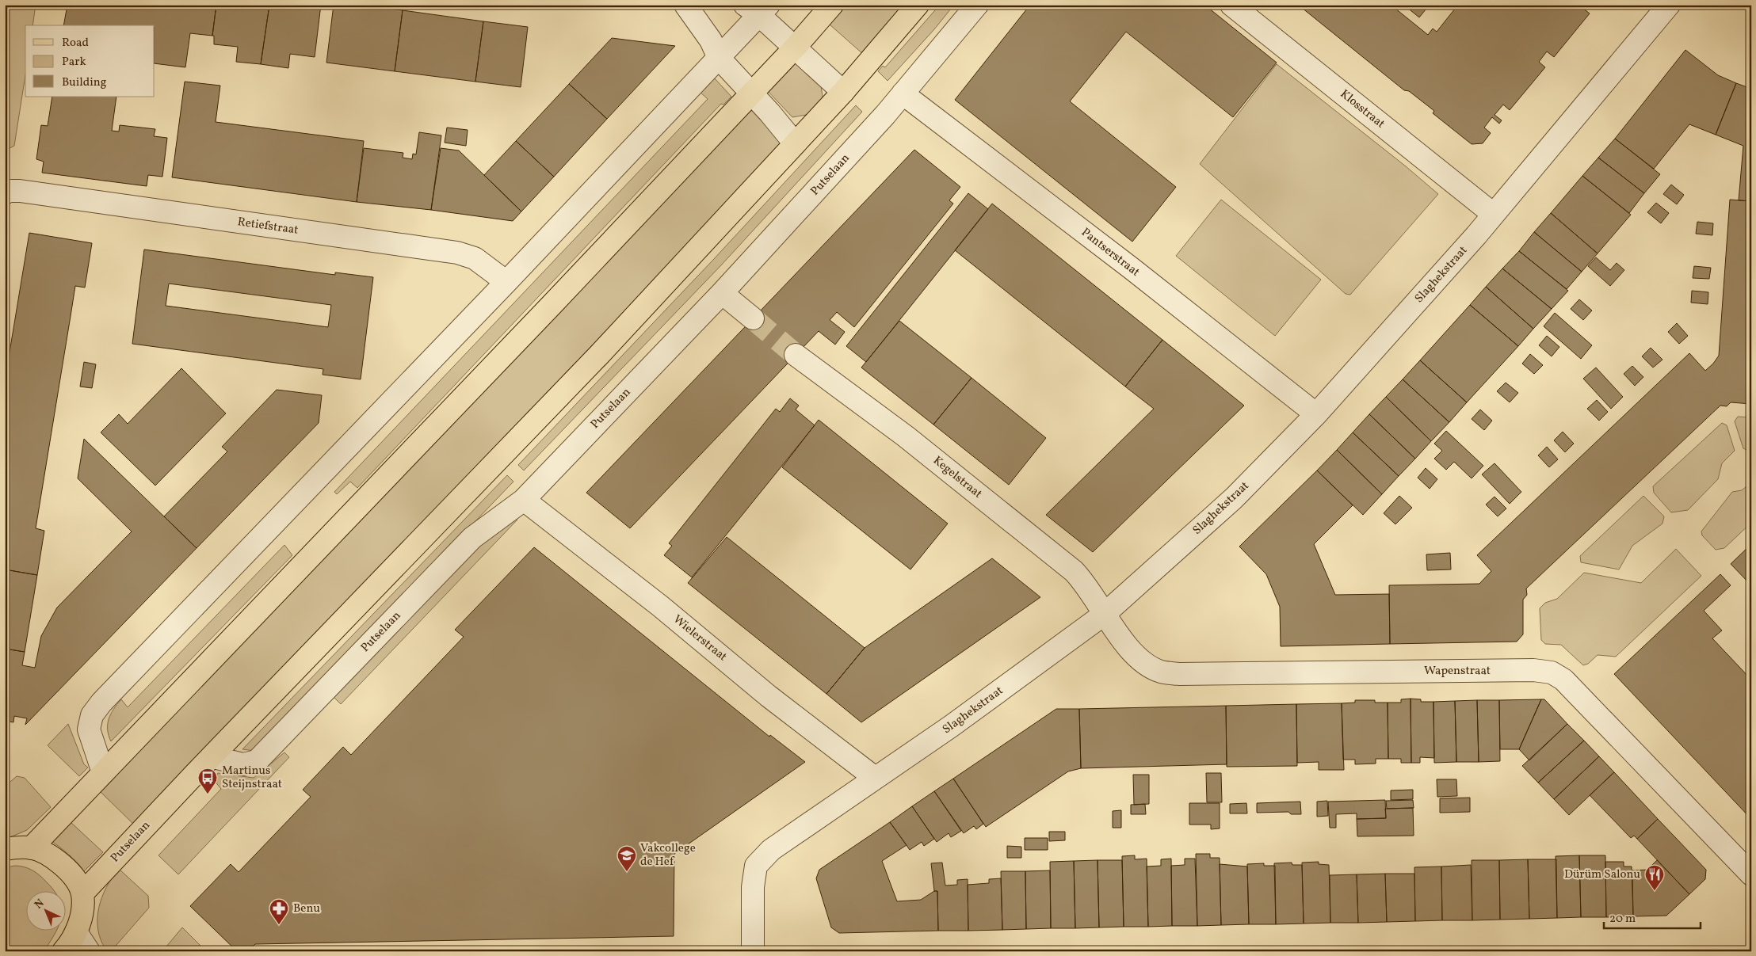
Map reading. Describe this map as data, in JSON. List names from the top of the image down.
{
  "streets": {
    "main road": ["Putselaan"],
    "street": [
      "Klosstraat",
      "Retiefstraat",
      "Pantserstraat",
      "Slaghekstraat",
      "Kegelstraat",
      "Wielerstraat",
      "Wapenstraat"
    ]
  },
  "crossings": [
    ["Klosstraat", "Slaghekstraat"],
    ["Putselaan", "Pantserstraat"],
    ["Putselaan", "Wielerstraat"],
    ["Pantserstraat", "Slaghekstraat"],
    ["Slaghekstraat", "Kegelstraat"],
    ["Slaghekstraat", "Wielerstraat"],
    ["Slaghekstraat", "Wapenstraat"],
    ["Kegelstraat", "Wapenstraat"]
  ],
  "places": {
    "bus stop": ["Martinus Steijnstraat"],
    "school or university": ["Vakcollege de Hef"],
    "restaurant": ["Dürüm Salonu"],
    "pharmacy": ["Benu"]
  },
  "legend": ["Road", "Park", "Building"],
  "scale_bar": "20 m",
  "north": "top left"
}
